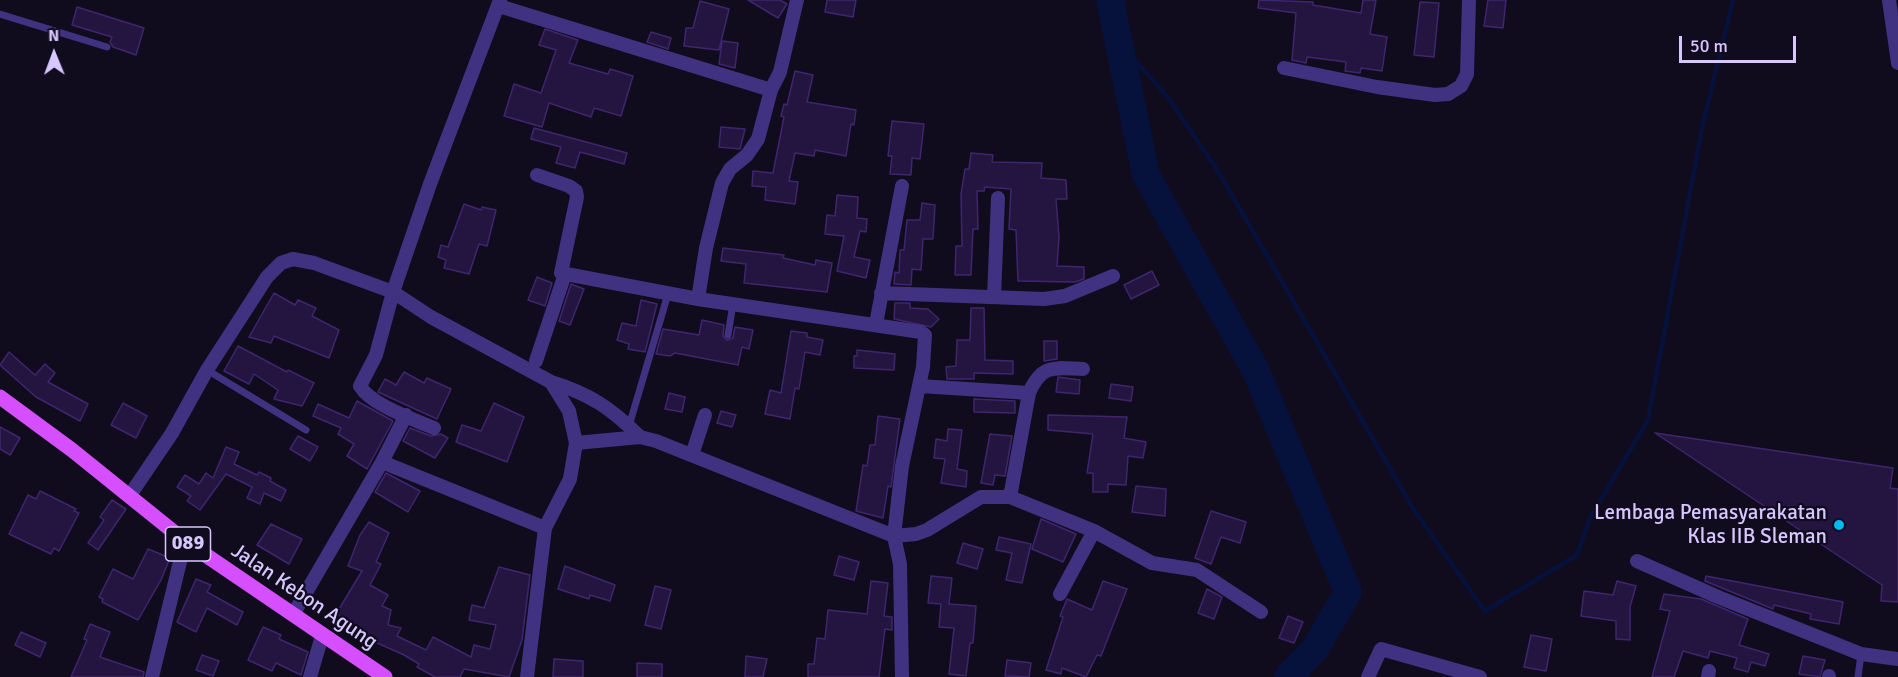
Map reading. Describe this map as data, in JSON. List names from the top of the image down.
{
  "streets": {
    "main road": ["089", "Jalan Kebon Agung"]
  },
  "places": ["Lembaga Pemasyarakatan Klas IIB Sleman"],
  "scale_bar": "50 m",
  "north": "top"
}
